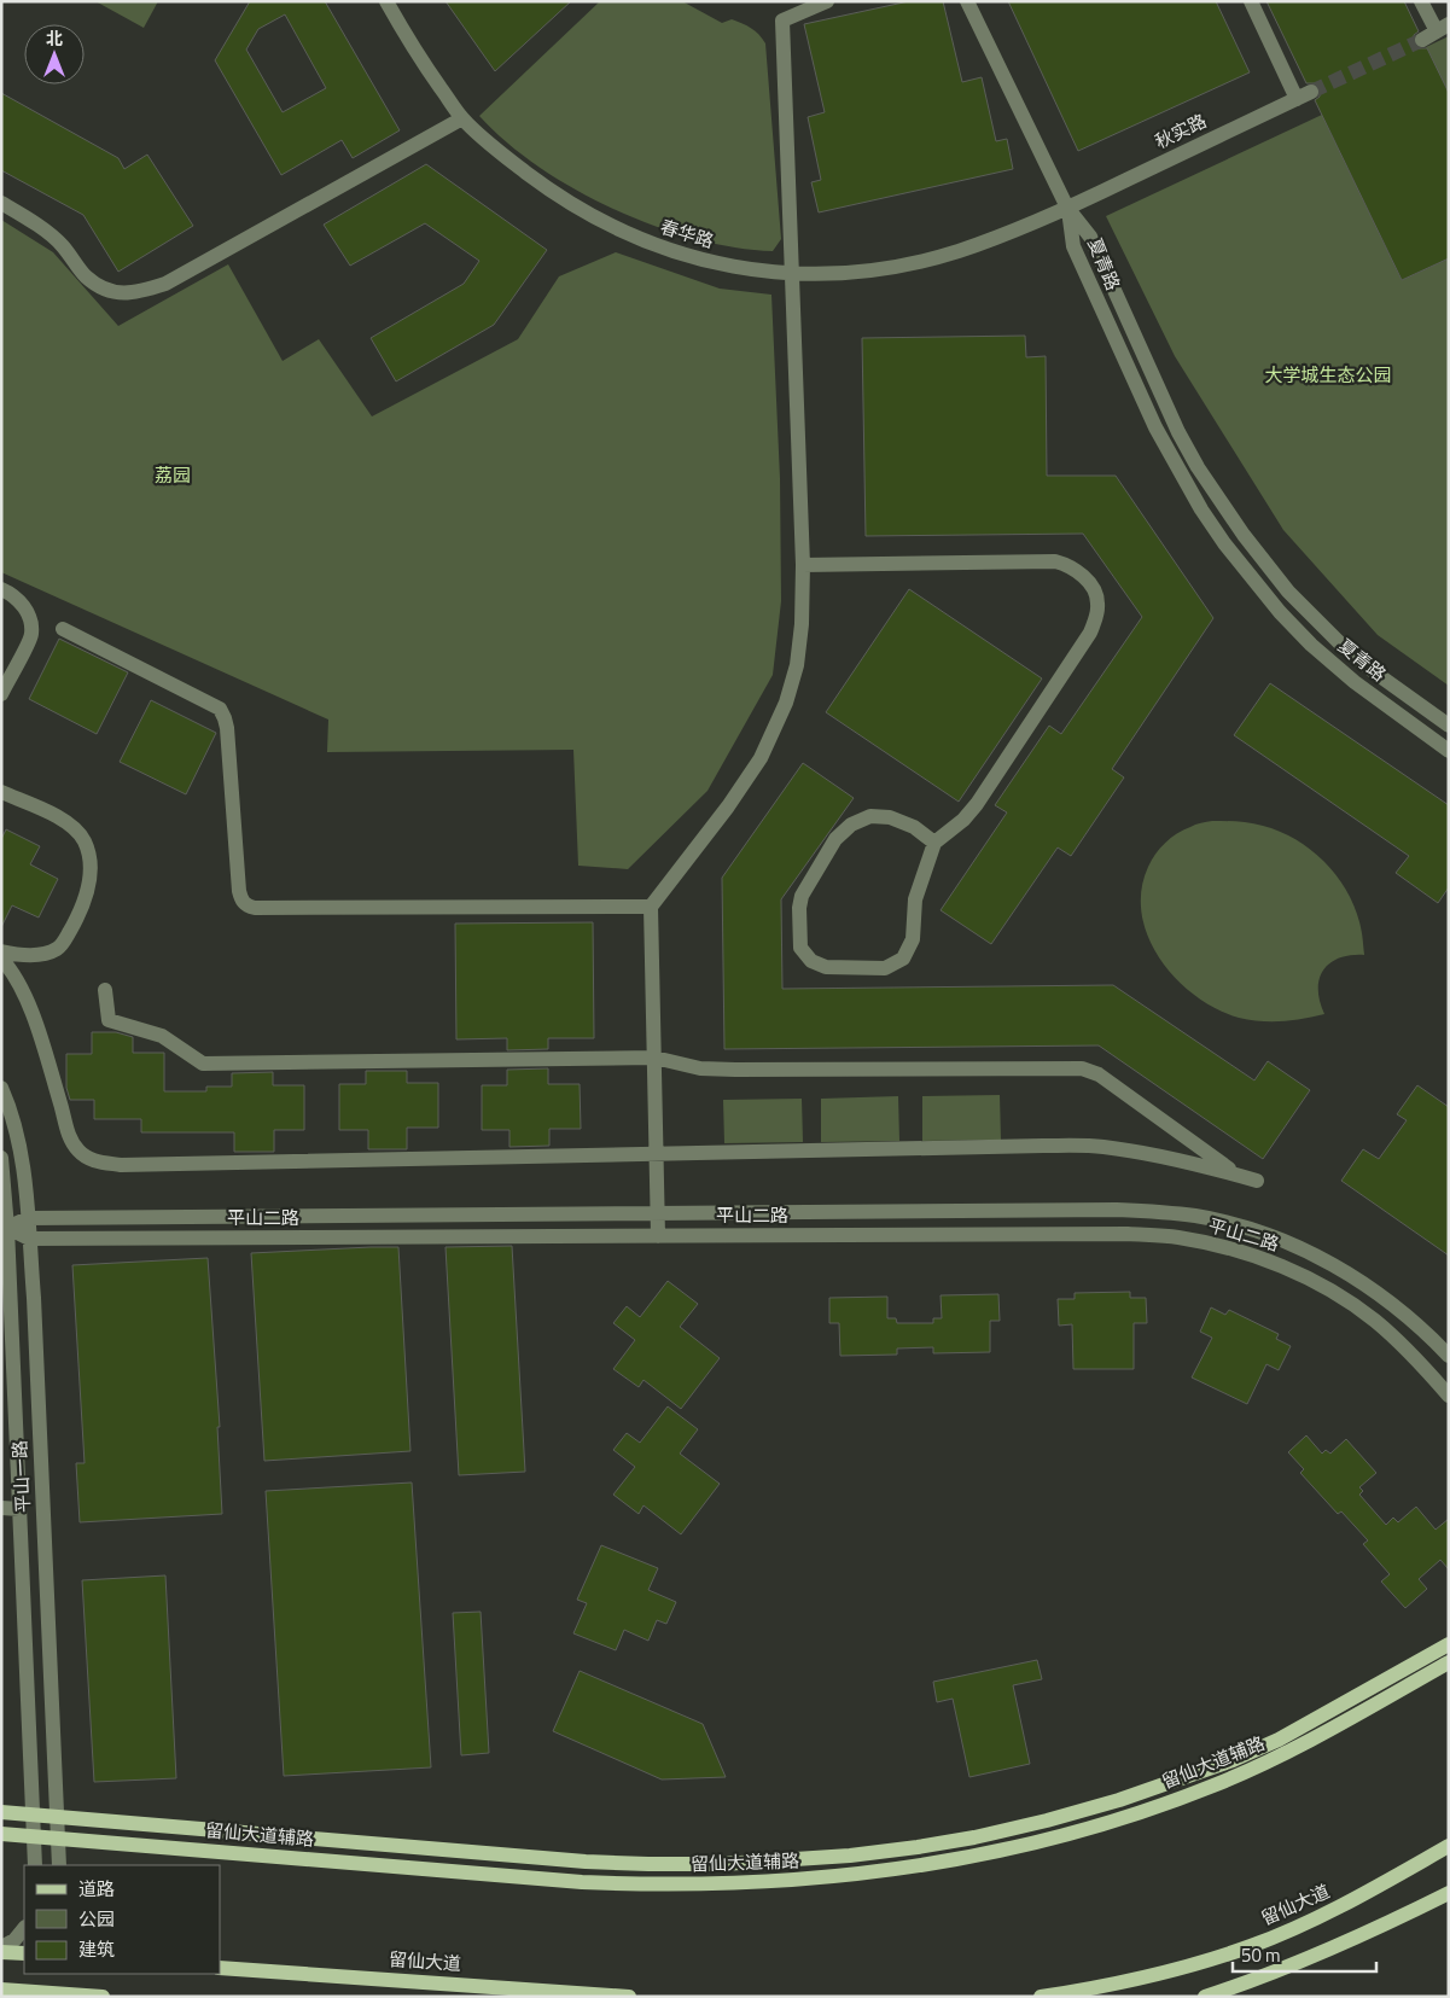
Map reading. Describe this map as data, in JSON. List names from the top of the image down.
{
  "streets": {
    "main road": ["留仙大道辅路", "留仙大道"],
    "street": [
      "秋实路",
      "春华路",
      "夏青路",
      "平山二路",
      "平山一路"
    ]
  },
  "crossings": [
    ["秋实路", "春华路"],
    ["秋实路", "夏青路"],
    ["春华路", "夏青路"],
    ["平山二路", "平山一路"],
    ["平山一路", "留仙大道辅路"]
  ],
  "parks": ["大学城生态公园", "荔园"],
  "legend": ["道路", "公园", "建筑"],
  "scale_bar": "50 m",
  "north": "top"
}
